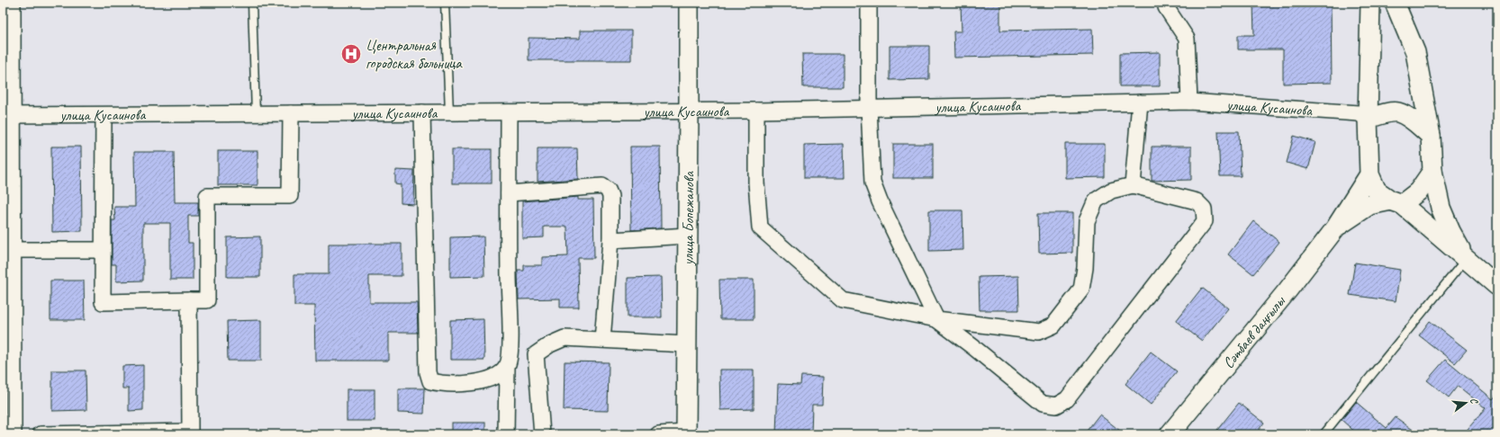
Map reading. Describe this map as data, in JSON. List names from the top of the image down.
{
  "streets": {
    "street": ["улица Кусаинова", "улица Бопежанова", "Сәтбаев даңғылы"]
  },
  "crossings": [
    ["улица Кусаинова", "улица Бопежанова"]
  ],
  "places": {
    "hospital": ["Центральная городская больница"]
  },
  "north": "right"
}
